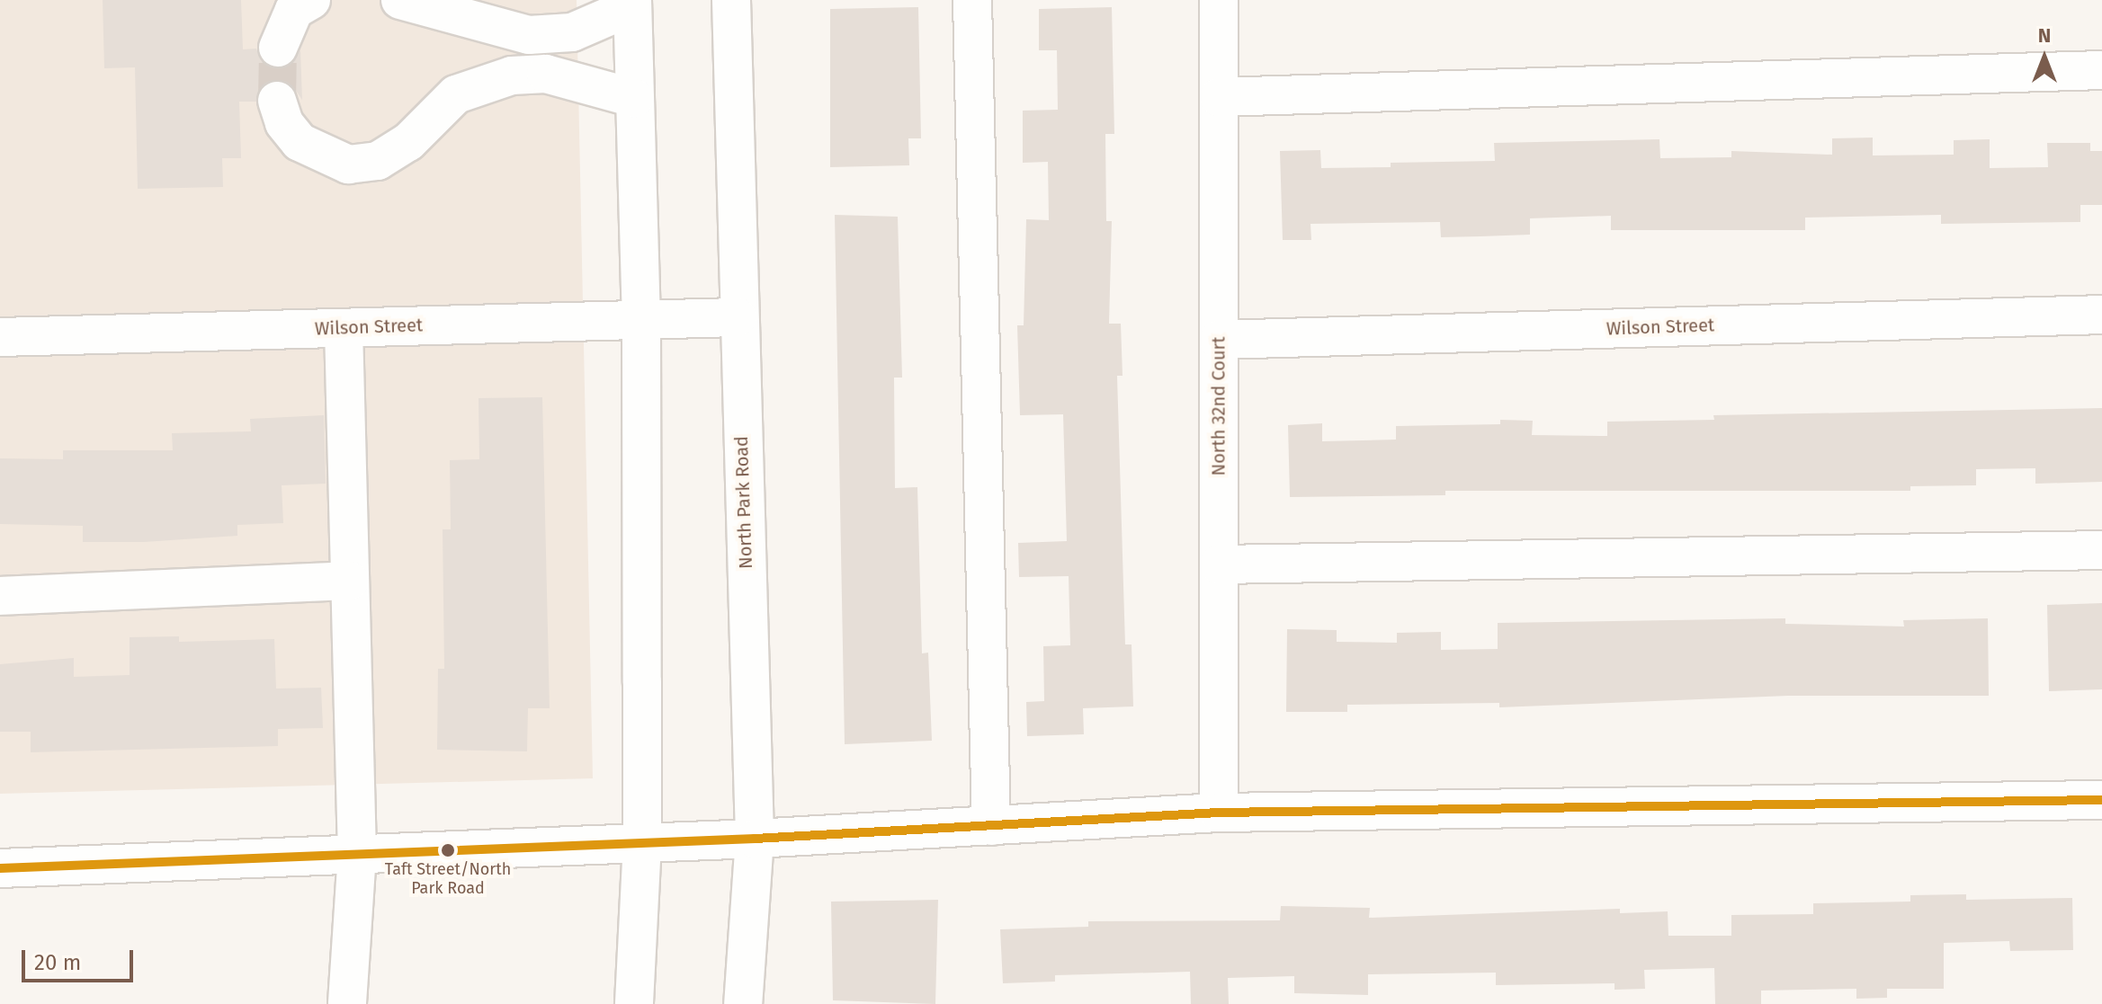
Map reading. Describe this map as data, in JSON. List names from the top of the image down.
{
  "streets": {
    "street": ["Wilson Street", "North 32nd Court", "North Park Road"]
  },
  "crossings": [
    ["Wilson Street", "North 32nd Court"],
    ["Wilson Street", "North Park Road"]
  ],
  "places": ["Taft Street/North Park Road"],
  "scale_bar": "20 m",
  "north": "top"
}
